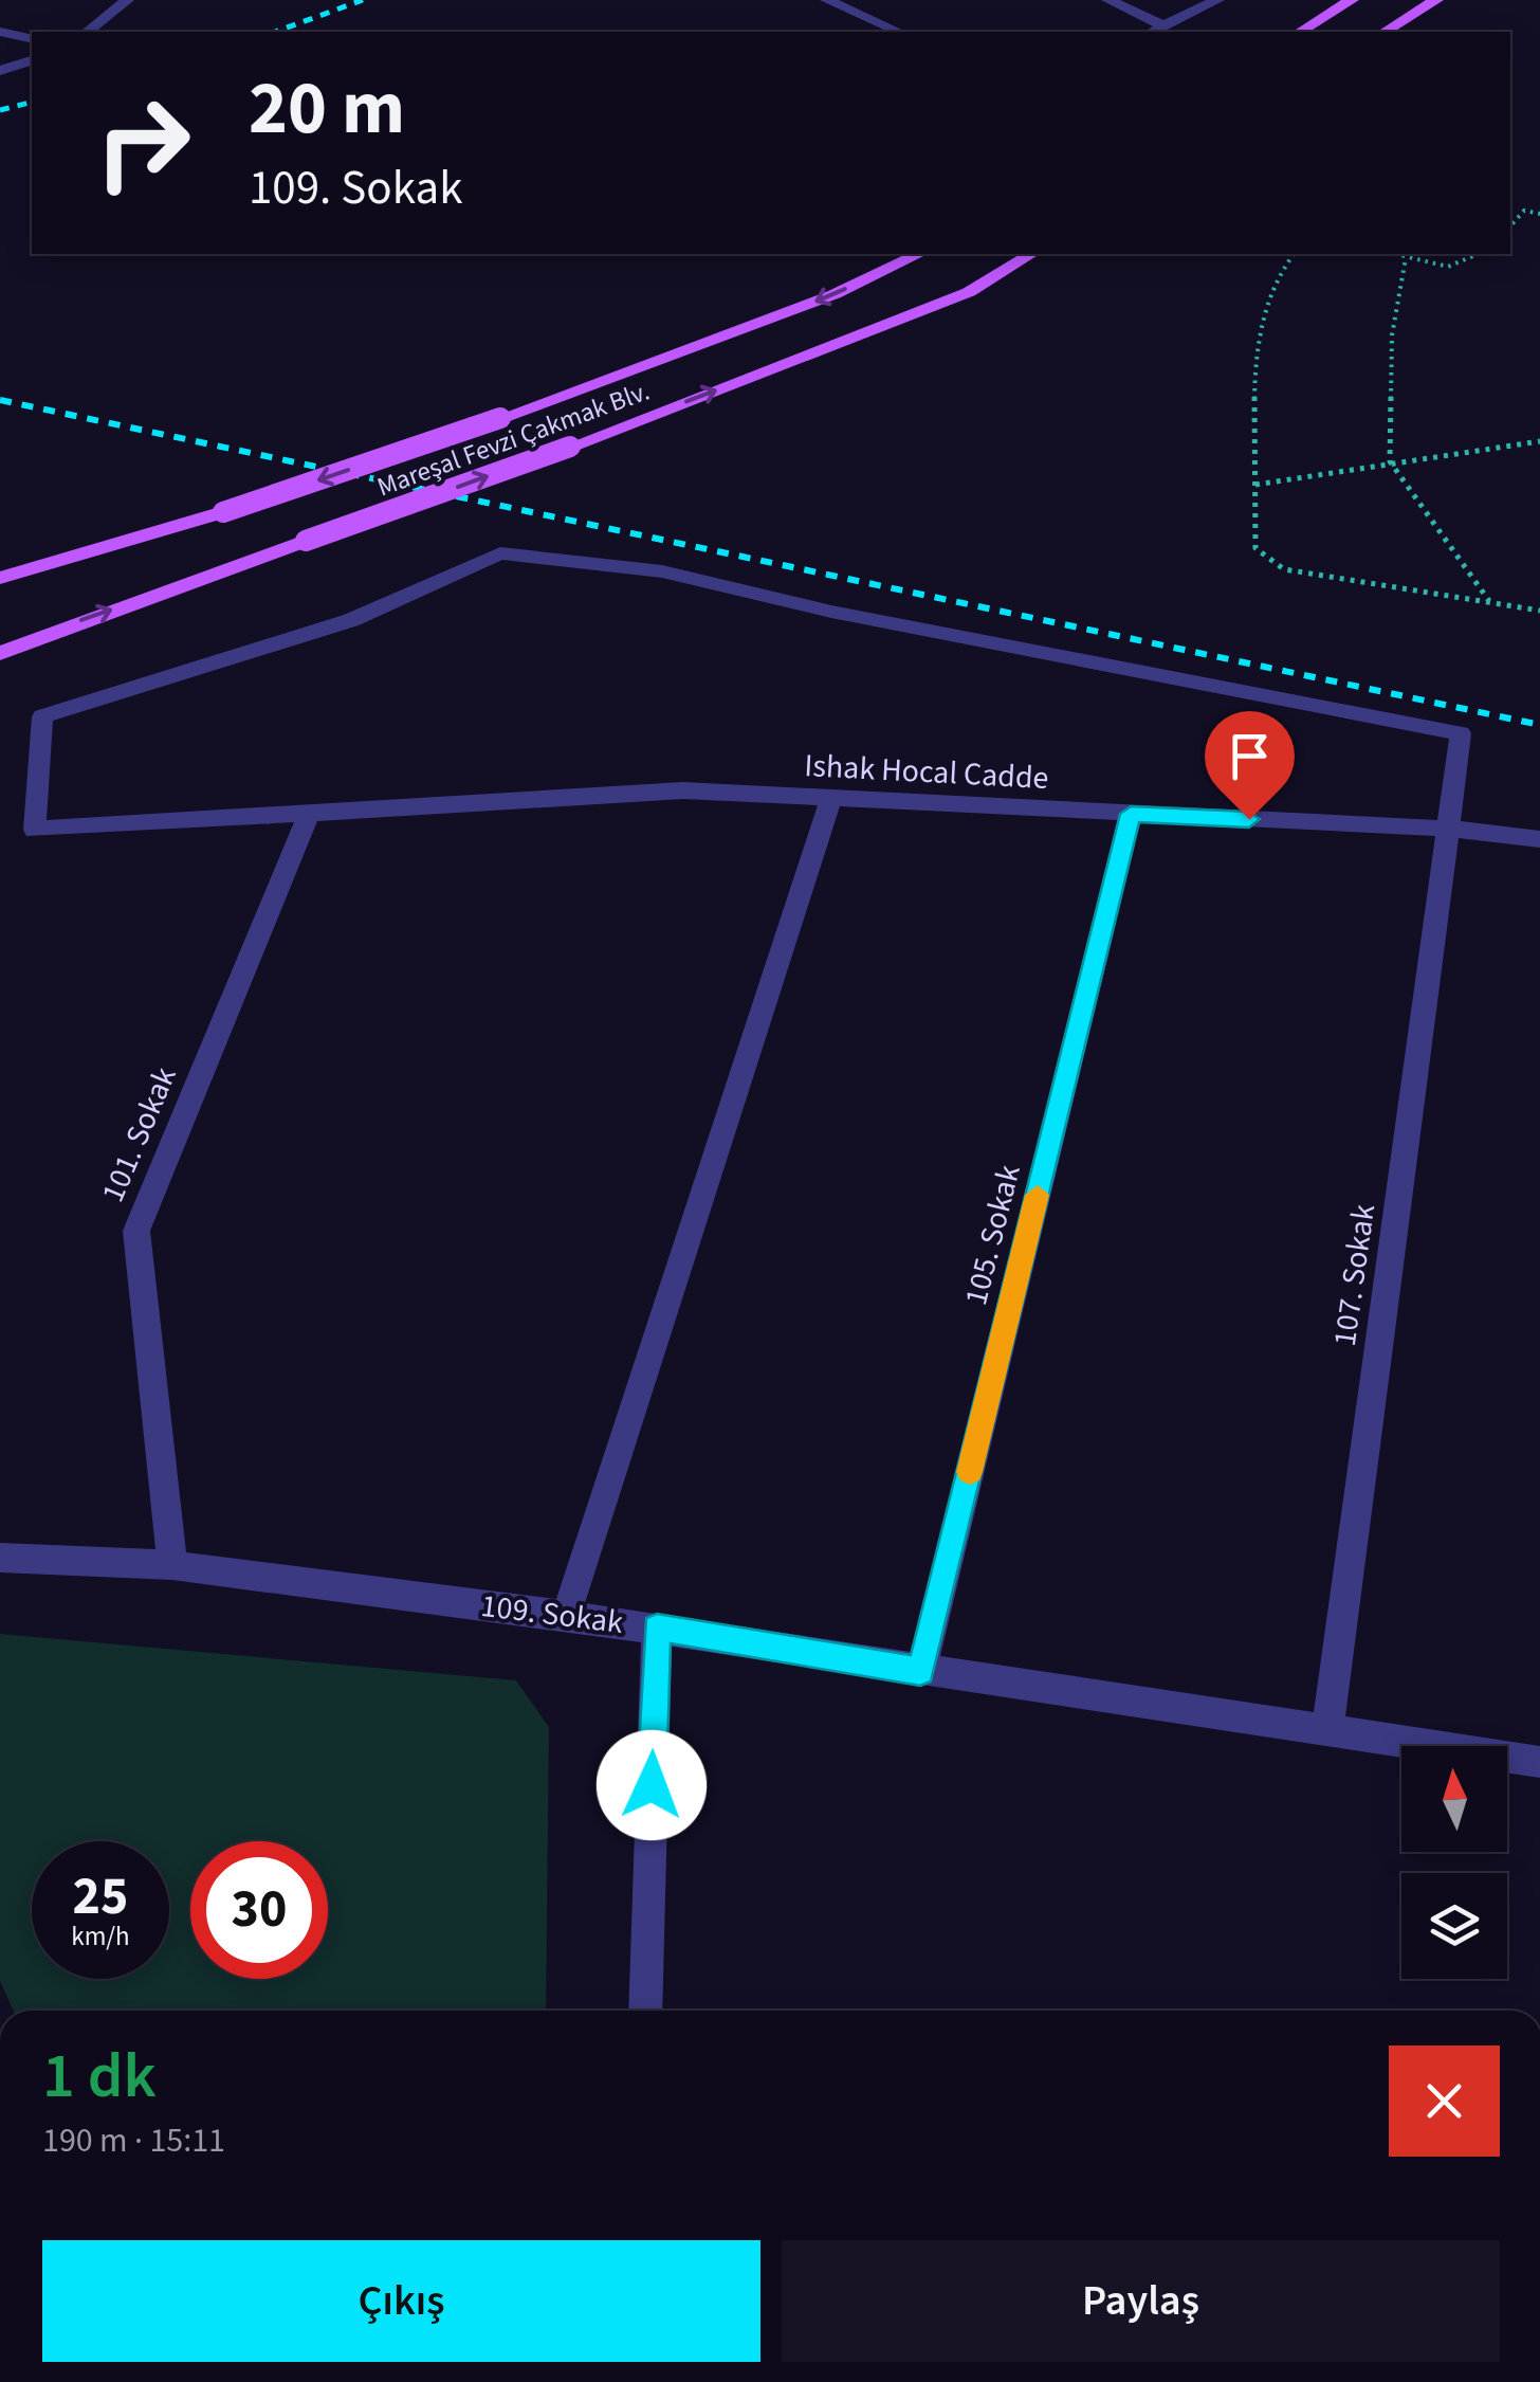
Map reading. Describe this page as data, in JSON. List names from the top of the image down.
{
  "streets": {
    "main road": ["Mareşal Fevzi Çakmak Blv."],
    "street": [
      "Ishak Hocal Cadde",
      "101. Sokak",
      "105. Sokak",
      "107. Sokak",
      "109. Sokak"
    ]
  },
  "crossings": [
    ["Ishak Hocal Cadde", "101. Sokak"],
    ["Ishak Hocal Cadde", "105. Sokak"],
    ["Ishak Hocal Cadde", "107. Sokak"],
    ["101. Sokak", "109. Sokak"],
    ["105. Sokak", "109. Sokak"],
    ["107. Sokak", "109. Sokak"]
  ],
  "north": "top",
  "page": {
    "turn": ["20 m", "109. Sokak"],
    "speed": "25 km/h",
    "limit": "30",
    "heading": ["1 dk", "190 m · 15:11"],
    "buttons": ["Çıkış", "Paylaş"]
  }
}
